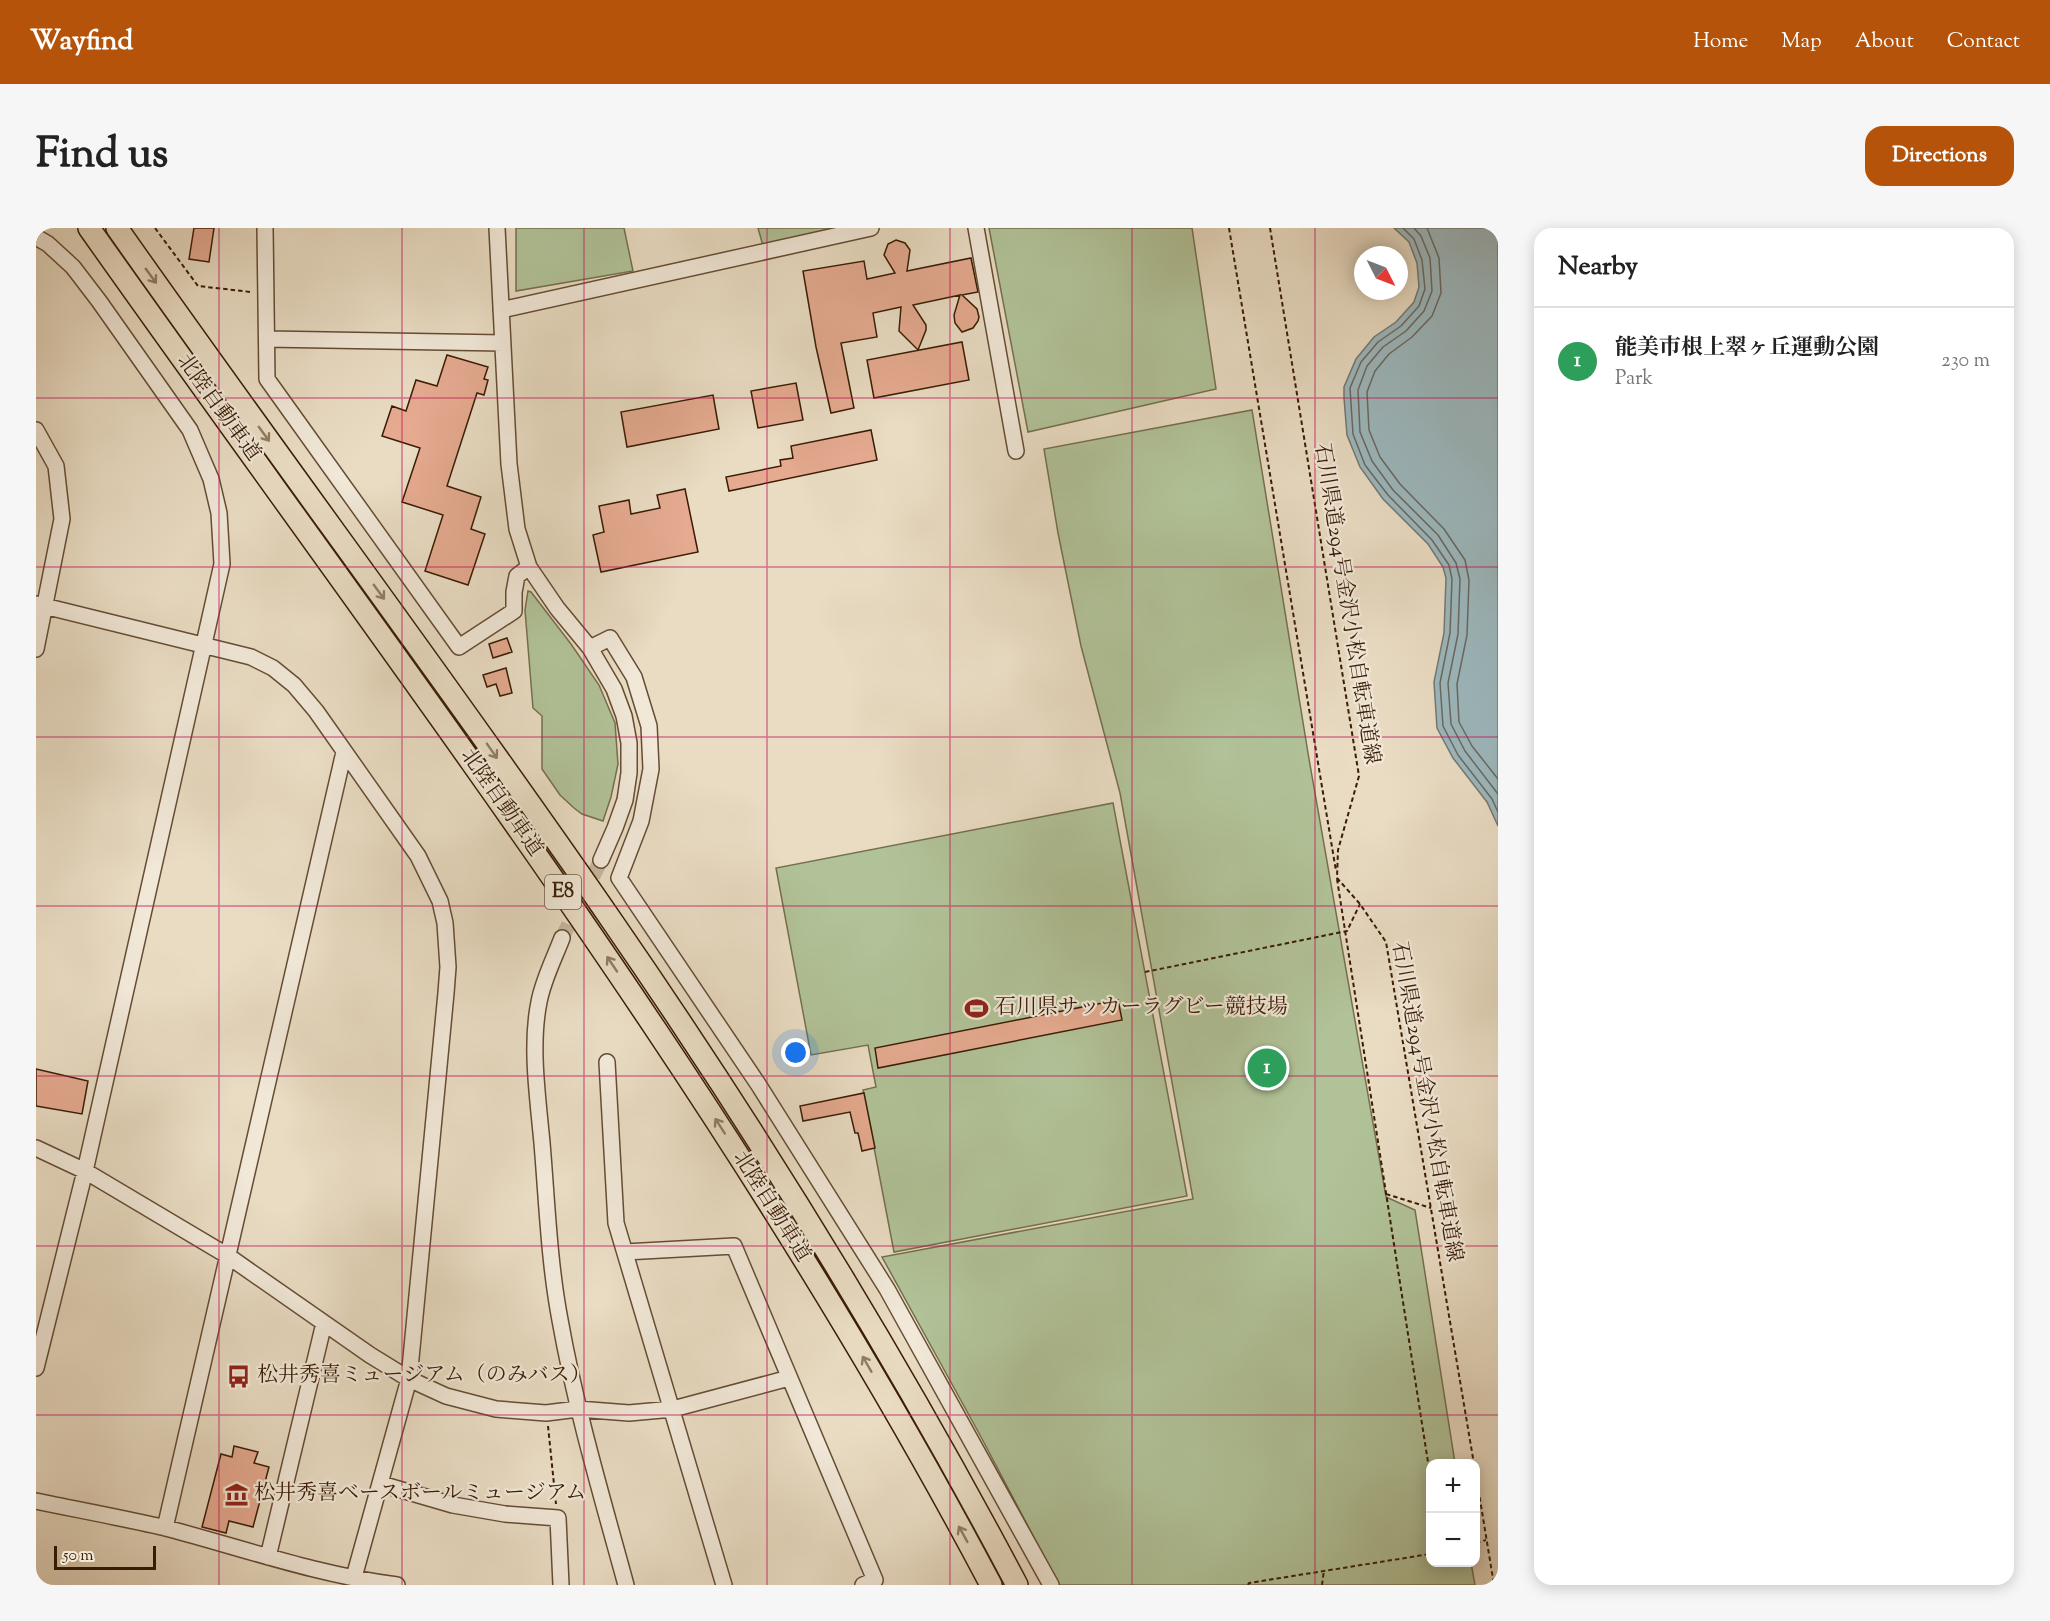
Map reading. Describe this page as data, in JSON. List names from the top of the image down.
{
  "streets": {
    "highway": ["北陸自動車道", "E8"],
    "path": ["石川県道294号金沢小松自転車道線"]
  },
  "places": {
    "sports": ["石川県サッカーラグビー競技場"],
    "bus stop": ["松井秀喜ミュージアム（のみバス）"],
    "museum": ["松井秀喜ベースボールミュージアム"]
  },
  "scale_bar": "50 m",
  "north": "bottom right",
  "page": {
    "header": "Wayfind",
    "nav": [
      "Home",
      "Map",
      "About",
      "Contact"
    ],
    "title": "Find us",
    "buttons": "Directions",
    "heading": "Nearby",
    "list": [
      {
        "mark": "1",
        "name": "能美市根上翠ヶ丘運動公園",
        "note": "Park",
        "value": "230 m"
      }
    ],
    "pins": "1",
    "map_buttons": ["+", "−"],
    "scale": "50 m"
  }
}
